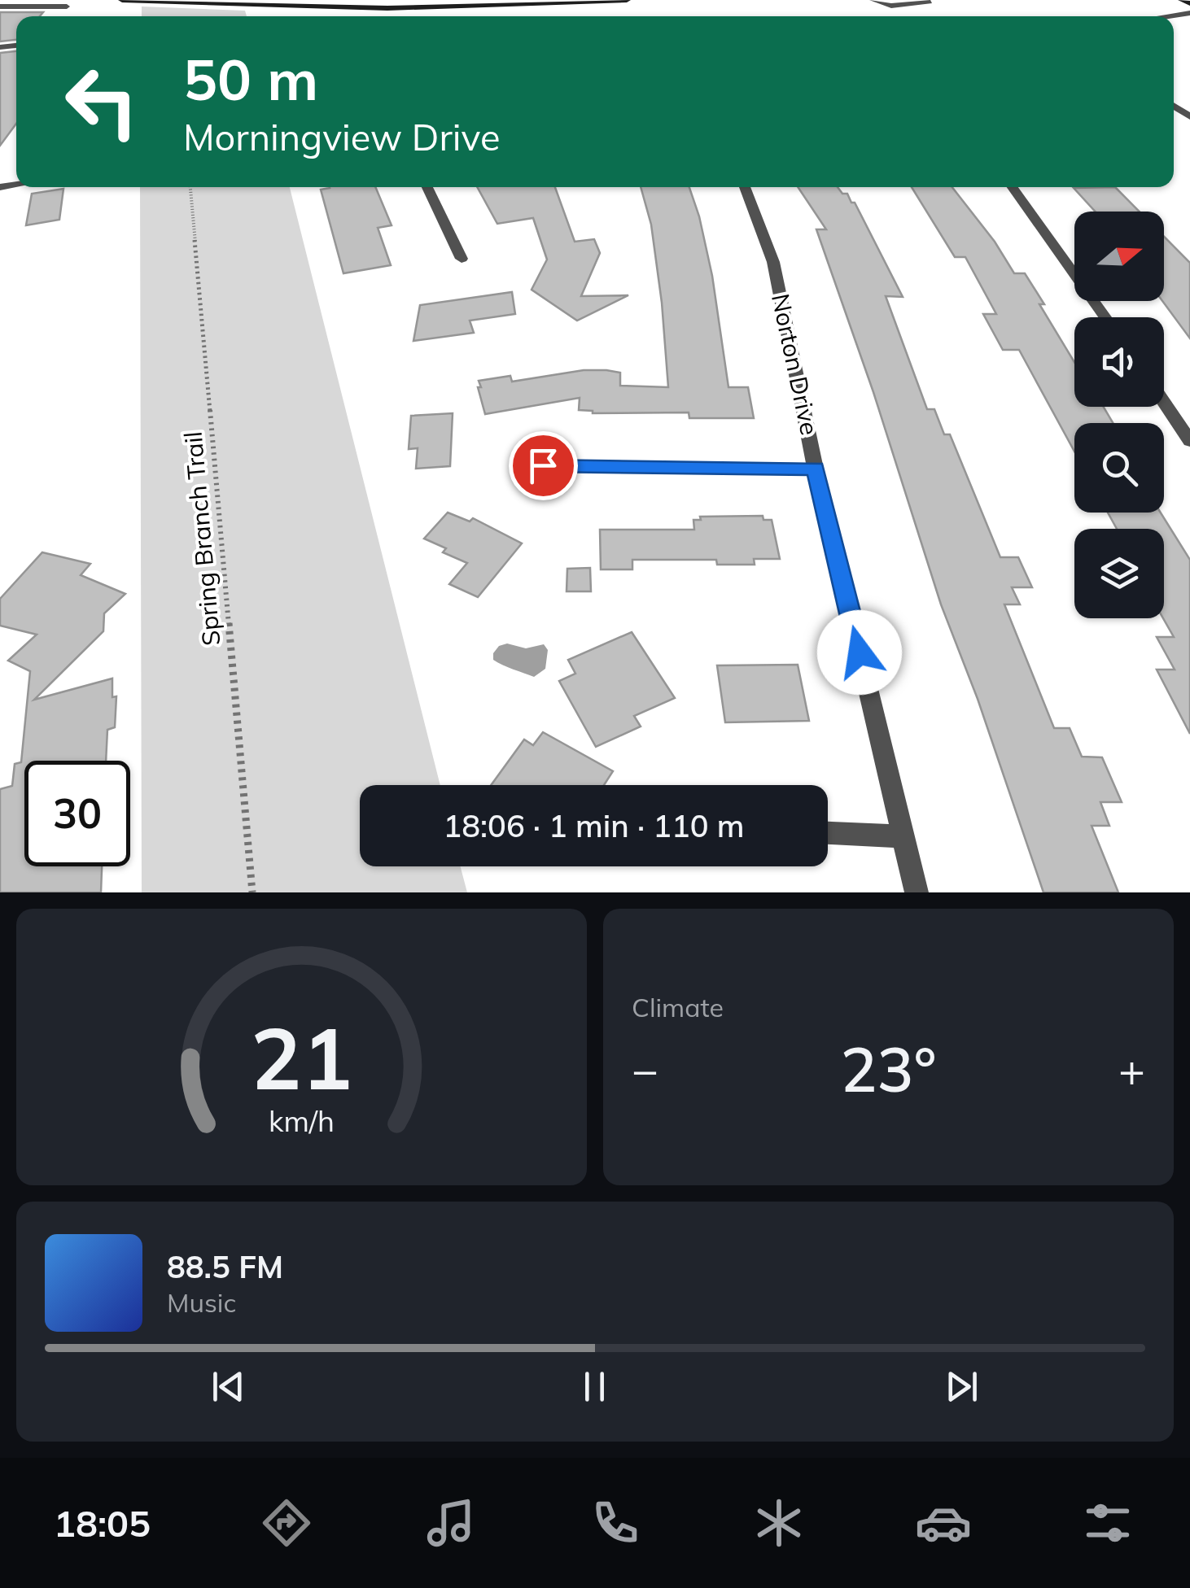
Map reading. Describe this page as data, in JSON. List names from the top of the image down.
{
  "streets": {
    "street": ["Norton Drive"],
    "path": ["Spring Branch Trail"]
  },
  "north": "right",
  "page": {
    "turn": ["50 m", "Morningview Drive"],
    "limit": "30",
    "trip": "18:06 · 1 min · 110 m",
    "tile": "Climate",
    "heat": ["−", "23°", "+"],
    "song": ["88.5 FM", "Music"],
    "tabs": "18:05",
    "gauge": ["21", "km/h"]
  }
}
